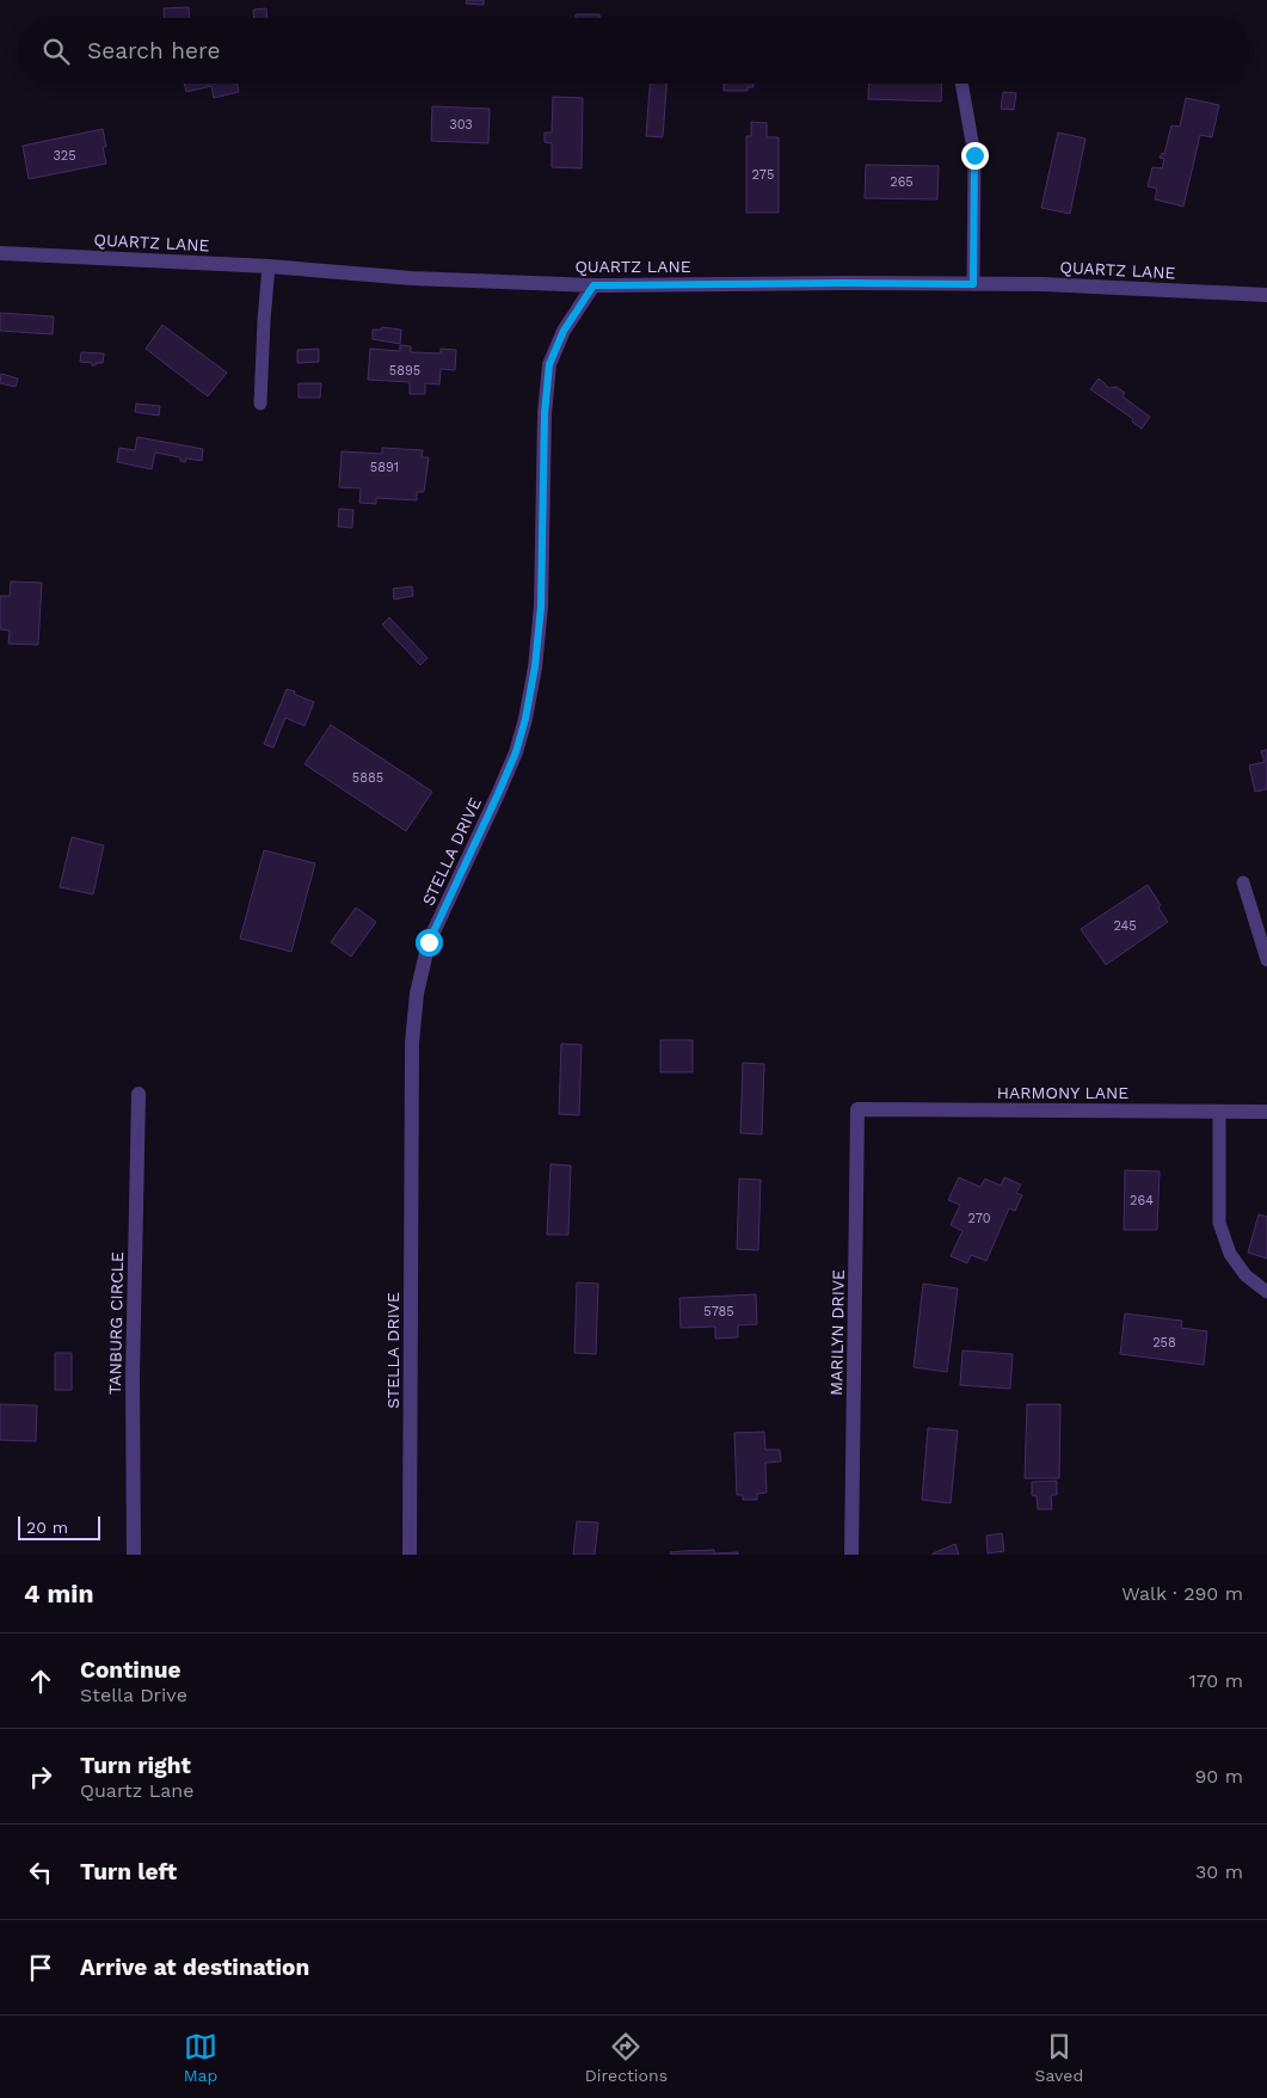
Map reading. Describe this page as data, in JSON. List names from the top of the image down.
{
  "streets": {
    "street": [
      "QUARTZ LANE",
      "STELLA DRIVE",
      "HARMONY LANE",
      "TANBURG CIRCLE",
      "MARILYN DRIVE"
    ]
  },
  "crossings": [
    ["QUARTZ LANE", "STELLA DRIVE"],
    ["HARMONY LANE", "MARILYN DRIVE"]
  ],
  "house_numbers": [
    "303",
    "325",
    "275",
    "265",
    "5895",
    "5891",
    "5885",
    "245",
    "264",
    "270",
    "5785",
    "258"
  ],
  "scale_bar": "20 m",
  "page": {
    "search": "Search here",
    "scale": "20 m",
    "heading": ["4 min", "Walk · 290 m"],
    "list": [
      ["Continue", "Stella Drive", "170 m"],
      ["Turn right", "Quartz Lane", "90 m"],
      ["Turn left", "30 m"],
      "Arrive at destination"
    ],
    "nav": ["Map", "Directions", "Saved"]
  }
}
